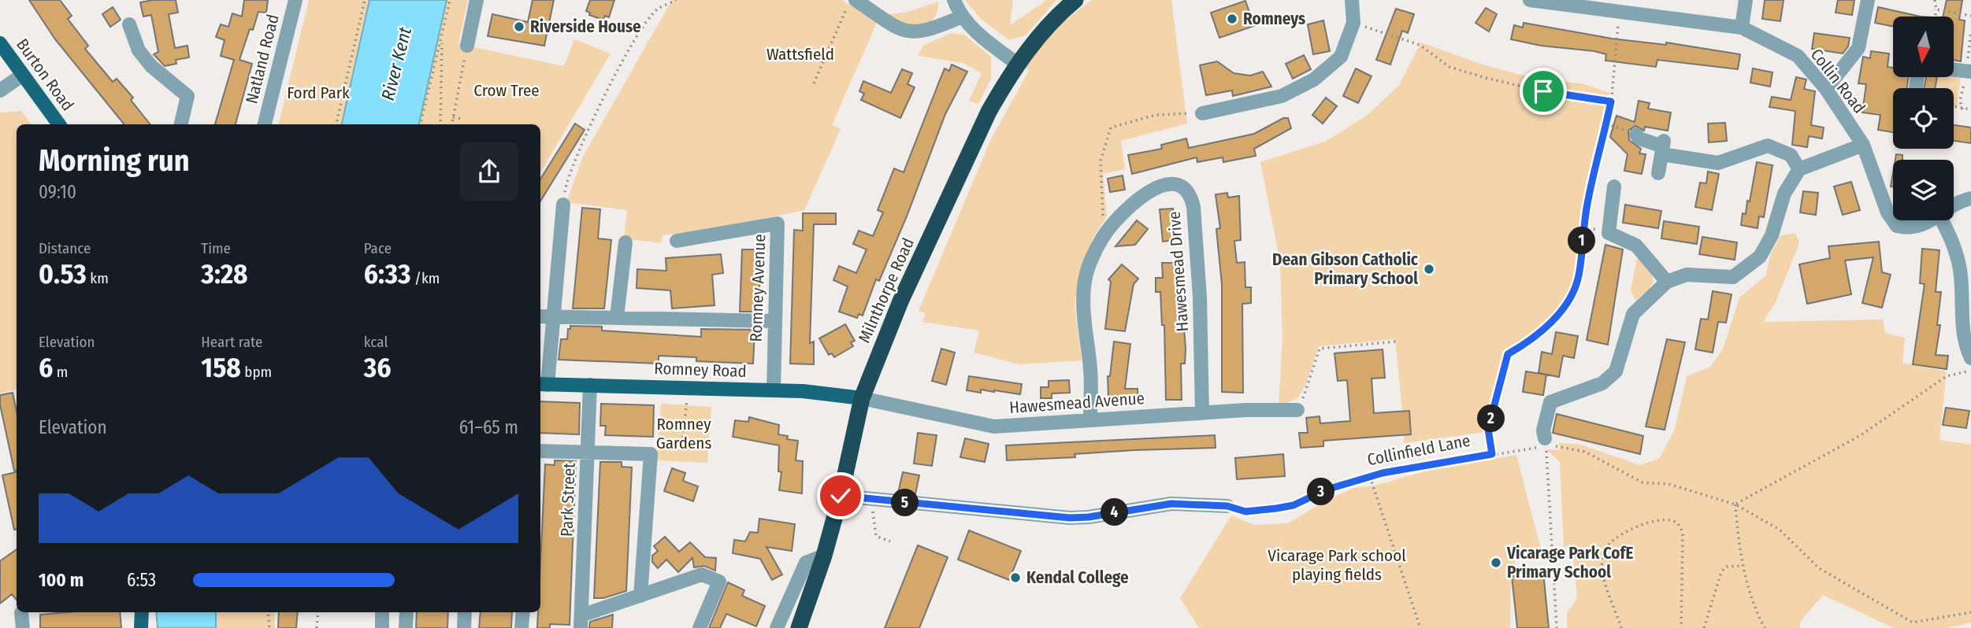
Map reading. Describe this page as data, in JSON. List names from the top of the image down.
{
  "streets": {
    "highway": ["Milnthorpe Road"],
    "main road": ["Burton Road", "Romney Road"],
    "street": [
      "Natland Road",
      "Collin Road",
      "Hawesmead Drive",
      "Romney Avenue",
      "Hawesmead Avenue",
      "Park Street"
    ],
    "path": ["Collinfield Lane"]
  },
  "crossings": [
    ["Hawesmead Drive", "Hawesmead Avenue"],
    ["Romney Avenue", "Romney Road"],
    ["Milnthorpe Road", "Romney Road"],
    ["Milnthorpe Road", "Hawesmead Avenue"],
    ["Romney Road", "Hawesmead Avenue"],
    ["Romney Road", "Park Street"]
  ],
  "water": ["River Kent"],
  "parks": [
    "Wattsfield",
    "Crow Tree",
    "Ford Park",
    "Romney Gardens",
    "Vicarage Park school playing fields"
  ],
  "places": [
    "Romneys",
    "Riverside House",
    "Dean Gibson Catholic Primary School",
    "Vicarage Park CofE Primary School",
    "Kendal College"
  ],
  "north": "bottom",
  "page": {
    "heading": ["Morning run", "09:10"],
    "stats": [
      ["Distance", "0.53 km"],
      ["Time", "3:28"],
      ["Pace", "6:33 /km"],
      ["Elevation", "6 m"],
      ["Heart rate", "158 bpm"],
      ["kcal", "36"]
    ],
    "pins": [
      "1",
      "2",
      "3",
      "5",
      "4"
    ],
    "chart": ["Elevation", "61–65 m"],
    "list": [
      {
        "name": "100 m",
        "note": "6:53"
      }
    ]
  }
}
